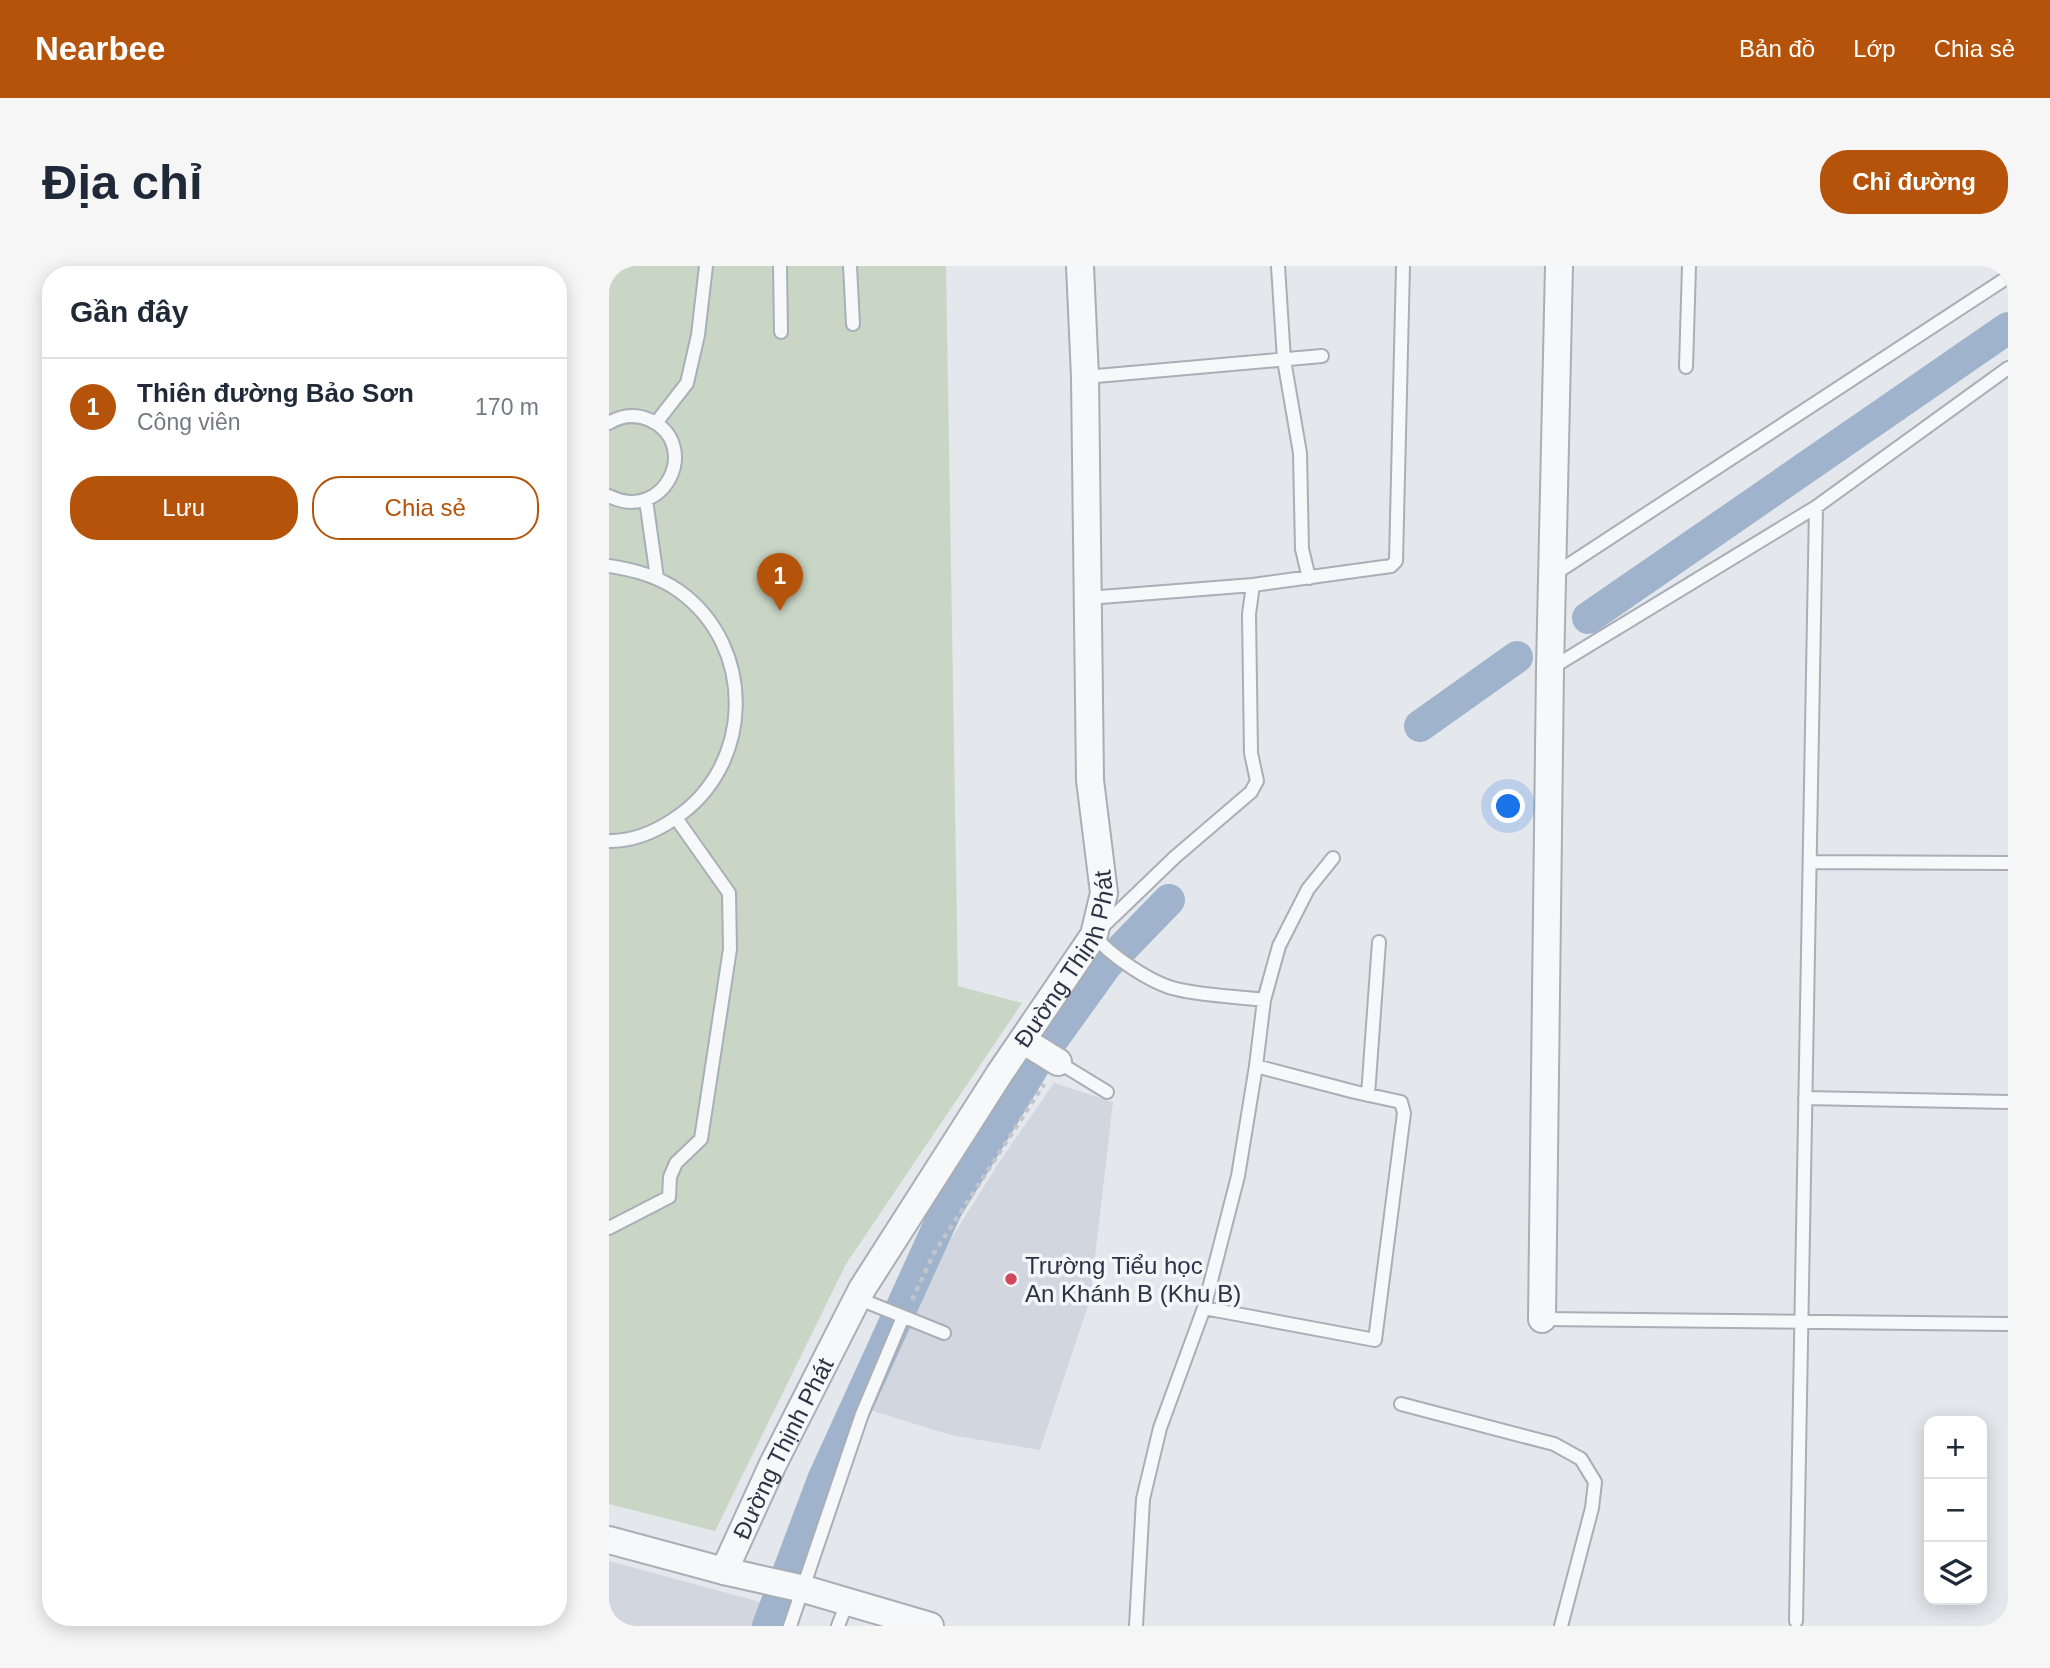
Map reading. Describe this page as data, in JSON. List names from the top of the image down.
{
  "streets": {
    "street": ["Đường Thịnh Phát"]
  },
  "places": ["Trường Tiểu học An Khánh B (Khu B)"],
  "page": {
    "header": "Nearbee",
    "nav": ["Bản đồ", "Lớp", "Chia sẻ"],
    "buttons": [
      "Chỉ đường",
      ["Lưu", "Chia sẻ"]
    ],
    "title": "Địa chỉ",
    "heading": "Gần đây",
    "list": [
      {
        "mark": "1",
        "name": "Thiên đường Bảo Sơn",
        "note": "Công viên",
        "value": "170 m"
      }
    ],
    "pins": "1",
    "map_buttons": ["+", "−"]
  }
}
